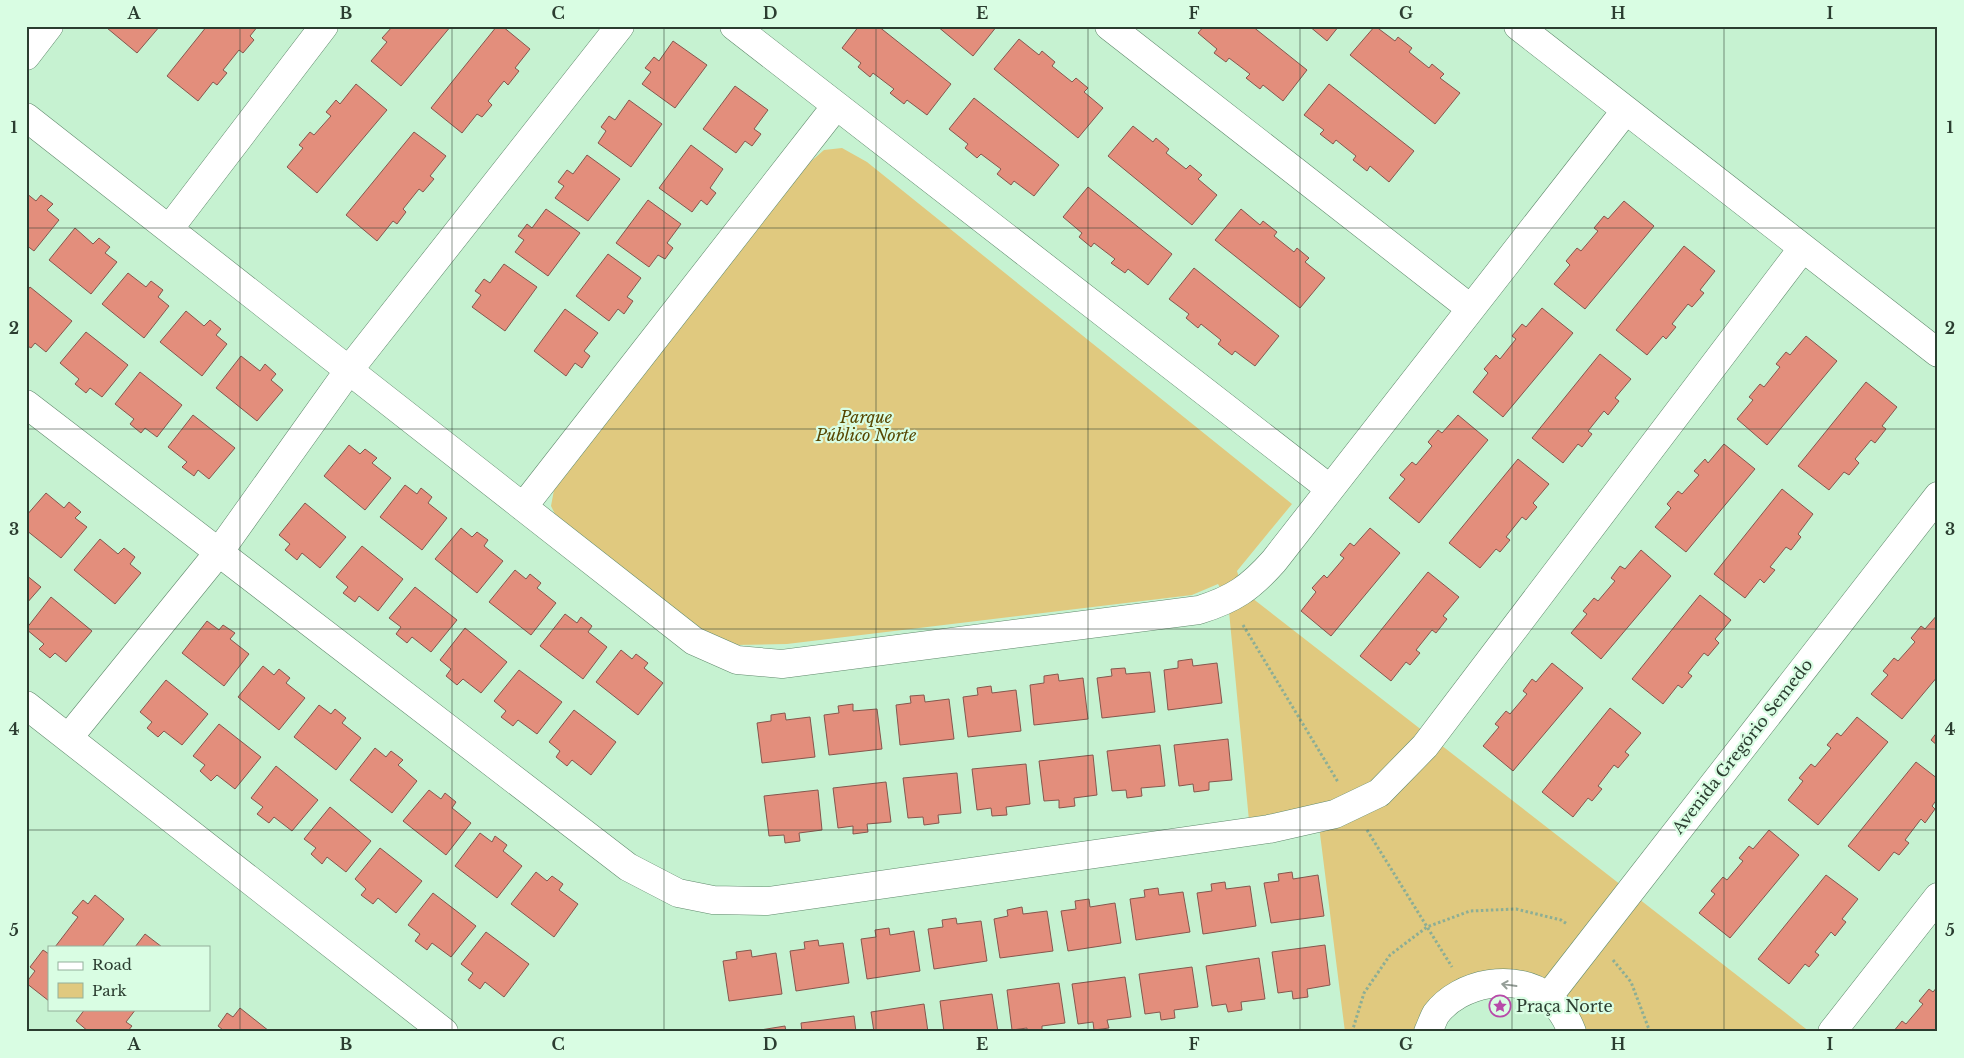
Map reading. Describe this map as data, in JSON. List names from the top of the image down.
{
  "streets": {
    "street": ["Avenida Gregório Semedo"]
  },
  "parks": ["Parque Público Norte"],
  "places": {
    "place": ["Praça Norte"]
  },
  "legend": ["Road", "Park"],
  "grid": {
    "columns": [
      "A",
      "B",
      "C",
      "D",
      "E",
      "F",
      "G",
      "H",
      "I"
    ],
    "rows": [
      "1",
      "2",
      "3",
      "4",
      "5"
    ]
  }
}
